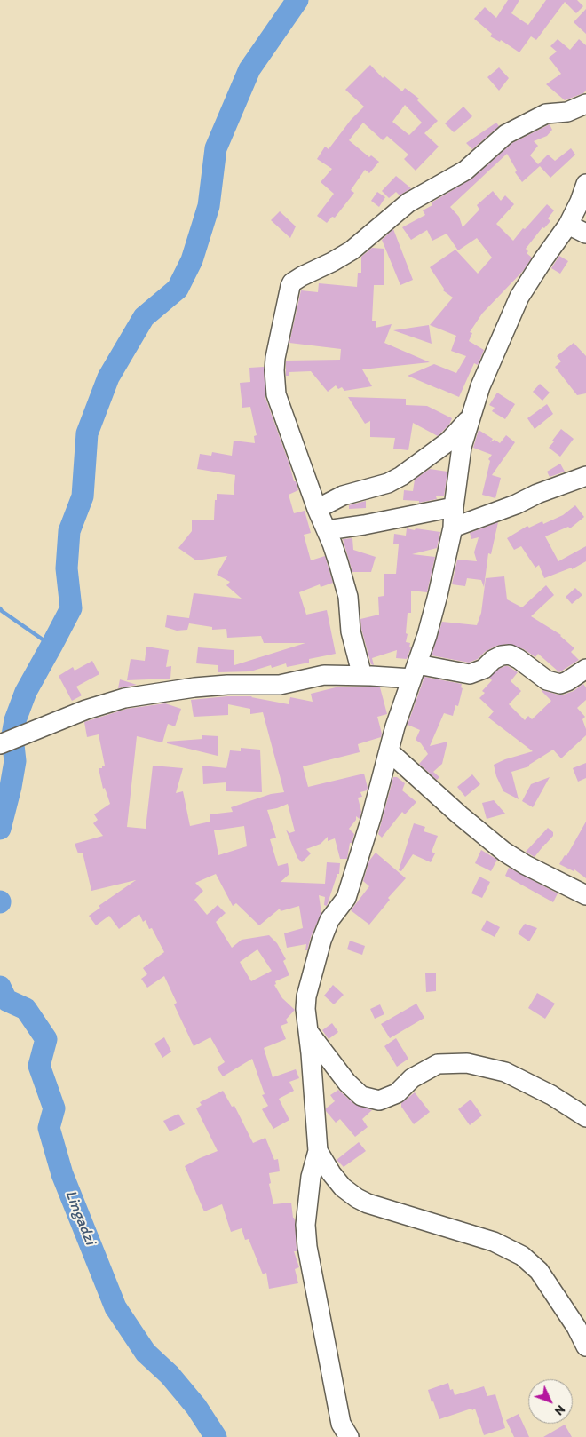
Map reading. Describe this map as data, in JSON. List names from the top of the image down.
{
  "water": ["Lingadzi"],
  "north": "bottom right"
}
